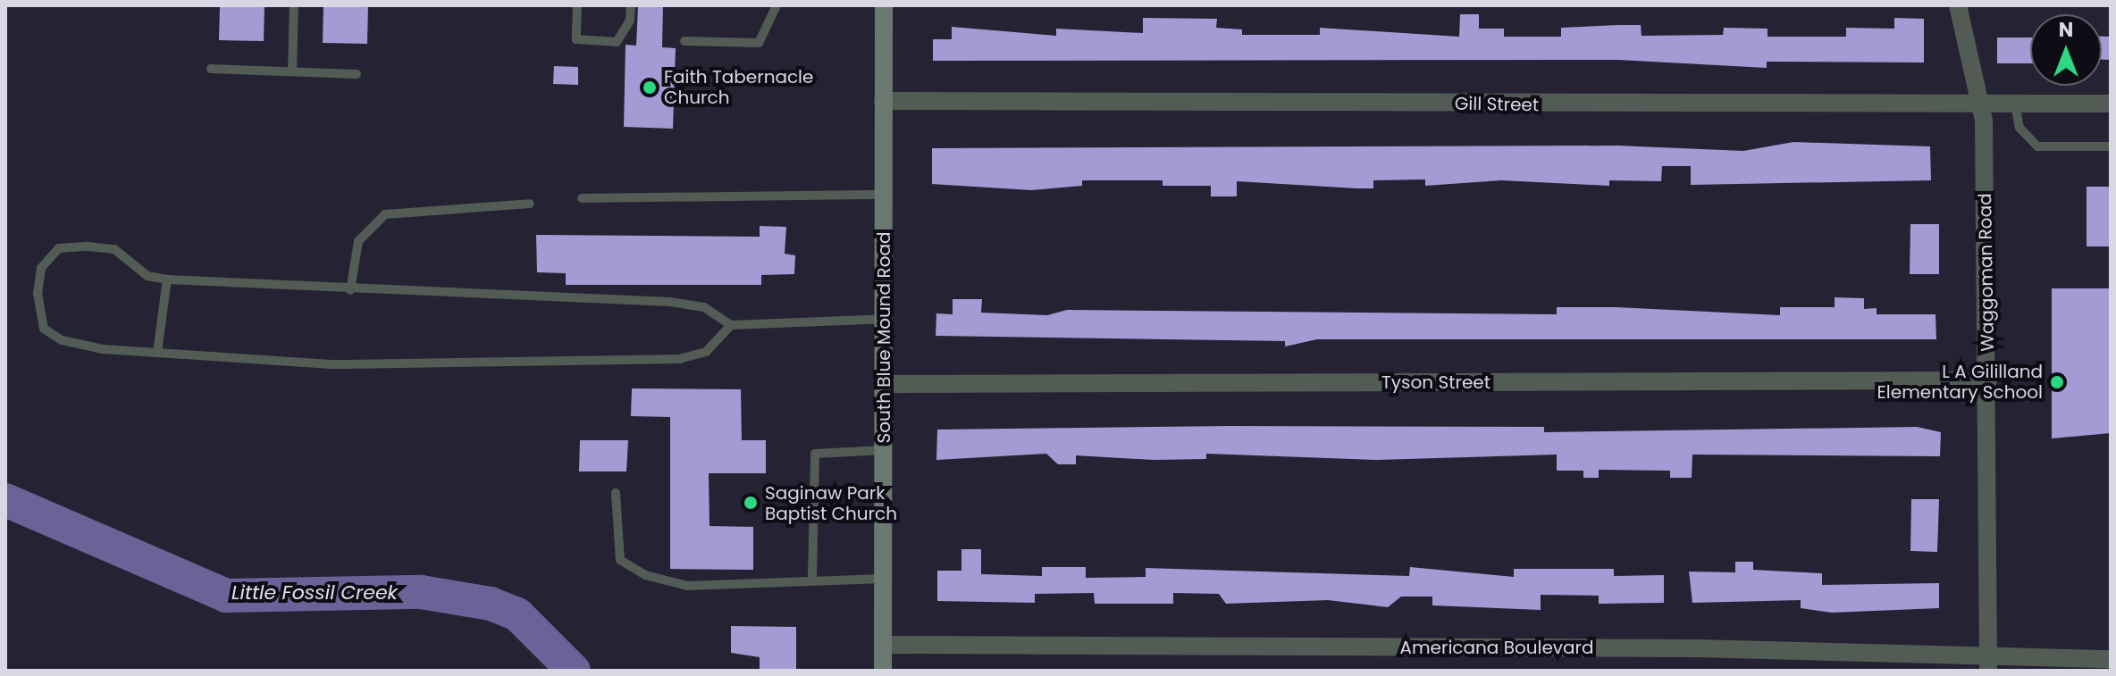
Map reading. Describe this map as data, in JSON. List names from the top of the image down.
{
  "streets": {
    "main road": ["South Blue Mound Road"],
    "street": [
      "Gill Street",
      "Waggoman Road",
      "Tyson Street",
      "Americana Boulevard"
    ]
  },
  "crossings": [
    ["Gill Street", "Waggoman Road"],
    ["Gill Street", "South Blue Mound Road"],
    ["Waggoman Road", "Tyson Street"],
    ["Waggoman Road", "Americana Boulevard"],
    ["South Blue Mound Road", "Tyson Street"],
    ["South Blue Mound Road", "Americana Boulevard"]
  ],
  "water": ["Little Fossil Creek"],
  "places": ["Faith Tabernacle Church", "L A Gililland Elementary School", "Saginaw Park Baptist Church"],
  "north": "top"
}
